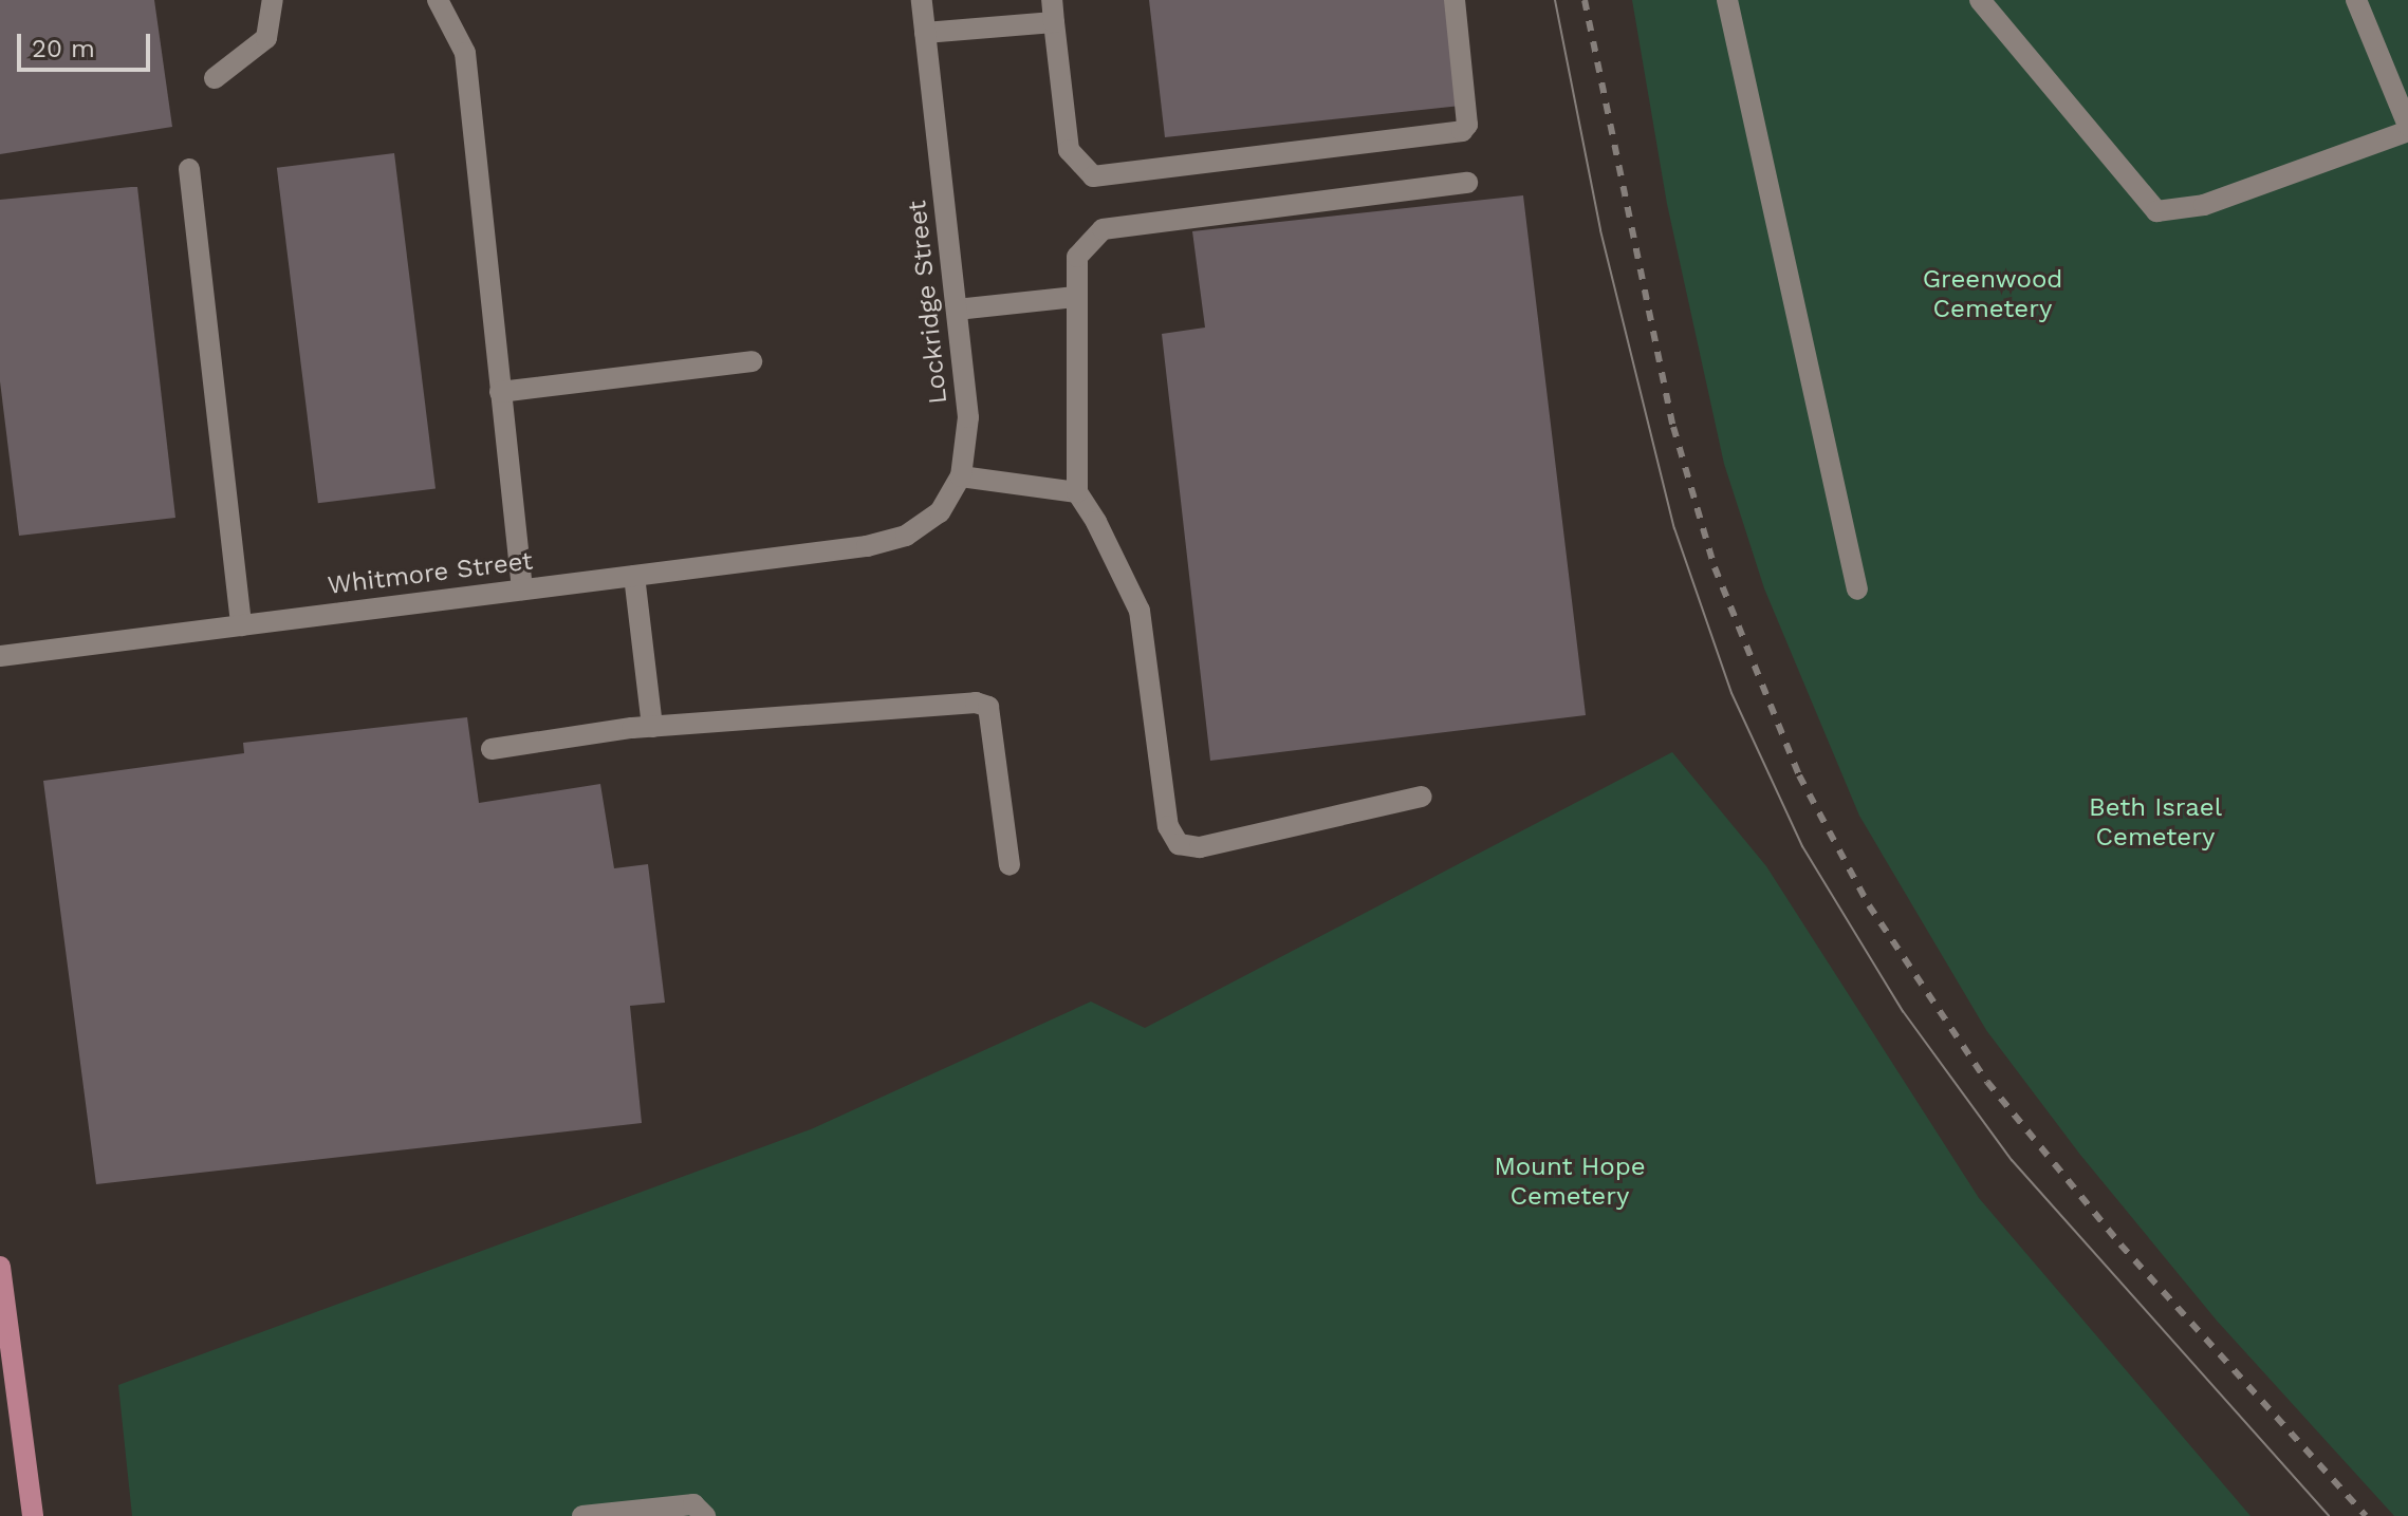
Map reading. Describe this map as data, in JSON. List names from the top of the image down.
{
  "streets": {
    "street": ["Lockridge Street", "Whitmore Street"]
  },
  "crossings": [
    ["Lockridge Street", "Whitmore Street"]
  ],
  "parks": ["Greenwood Cemetery", "Beth Israel Cemetery", "Mount Hope Cemetery"],
  "scale_bar": "20 m"
}
